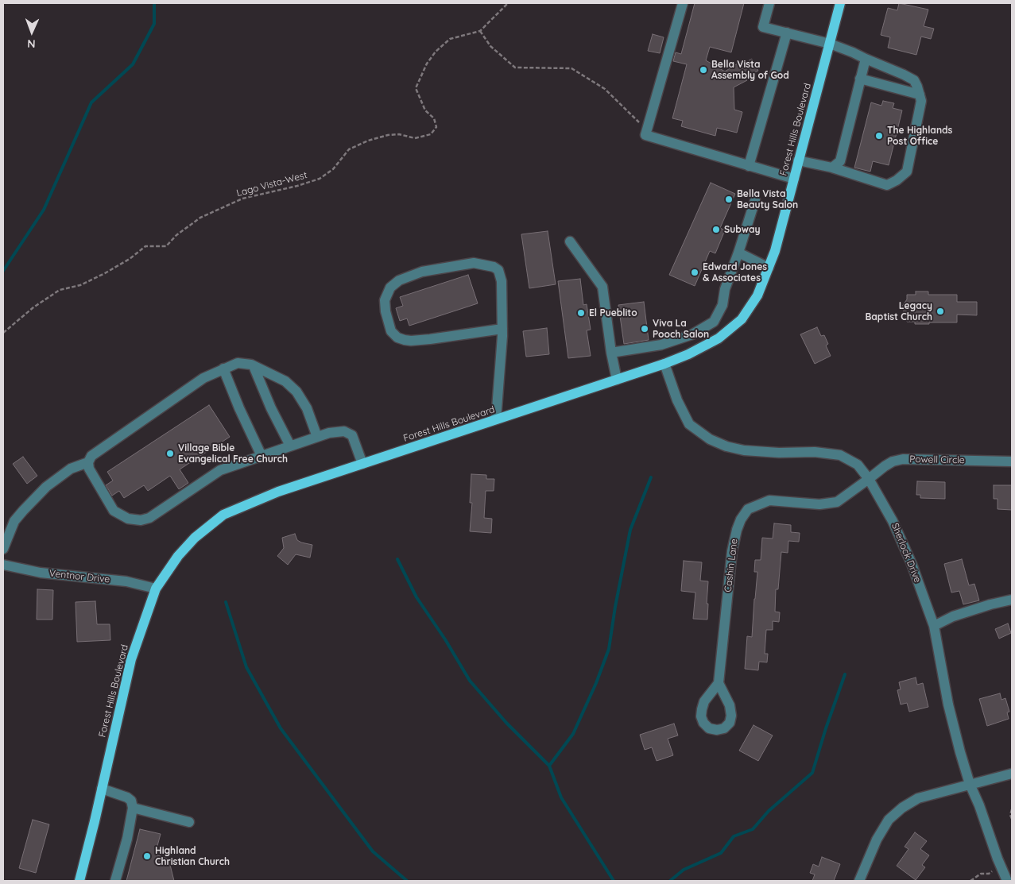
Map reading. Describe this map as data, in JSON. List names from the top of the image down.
{
  "streets": {
    "main road": ["Forest Hills Boulevard"],
    "street": [
      "Powell Circle",
      "Sherlock Drive",
      "Cashin Lane",
      "Ventnor Drive"
    ],
    "path": ["Lago Vista-West"]
  },
  "crossings": [
    ["Forest Hills Boulevard", "Sherlock Drive"],
    ["Forest Hills Boulevard", "Ventnor Drive"],
    ["Powell Circle", "Sherlock Drive"],
    ["Powell Circle", "Cashin Lane"],
    ["Sherlock Drive", "Cashin Lane"]
  ],
  "places": [
    "Bella Vista Assembly of God",
    "The Highlands Post Office",
    "Bella Vista Beauty Salon",
    "Subway",
    "Edward Jones & Associates",
    "Legacy Baptist Church",
    "El Pueblito",
    "Viva La Pooch Salon",
    "Village Bible Evangelical Free Church",
    "Highland Christian Church"
  ],
  "north": "bottom"
}
